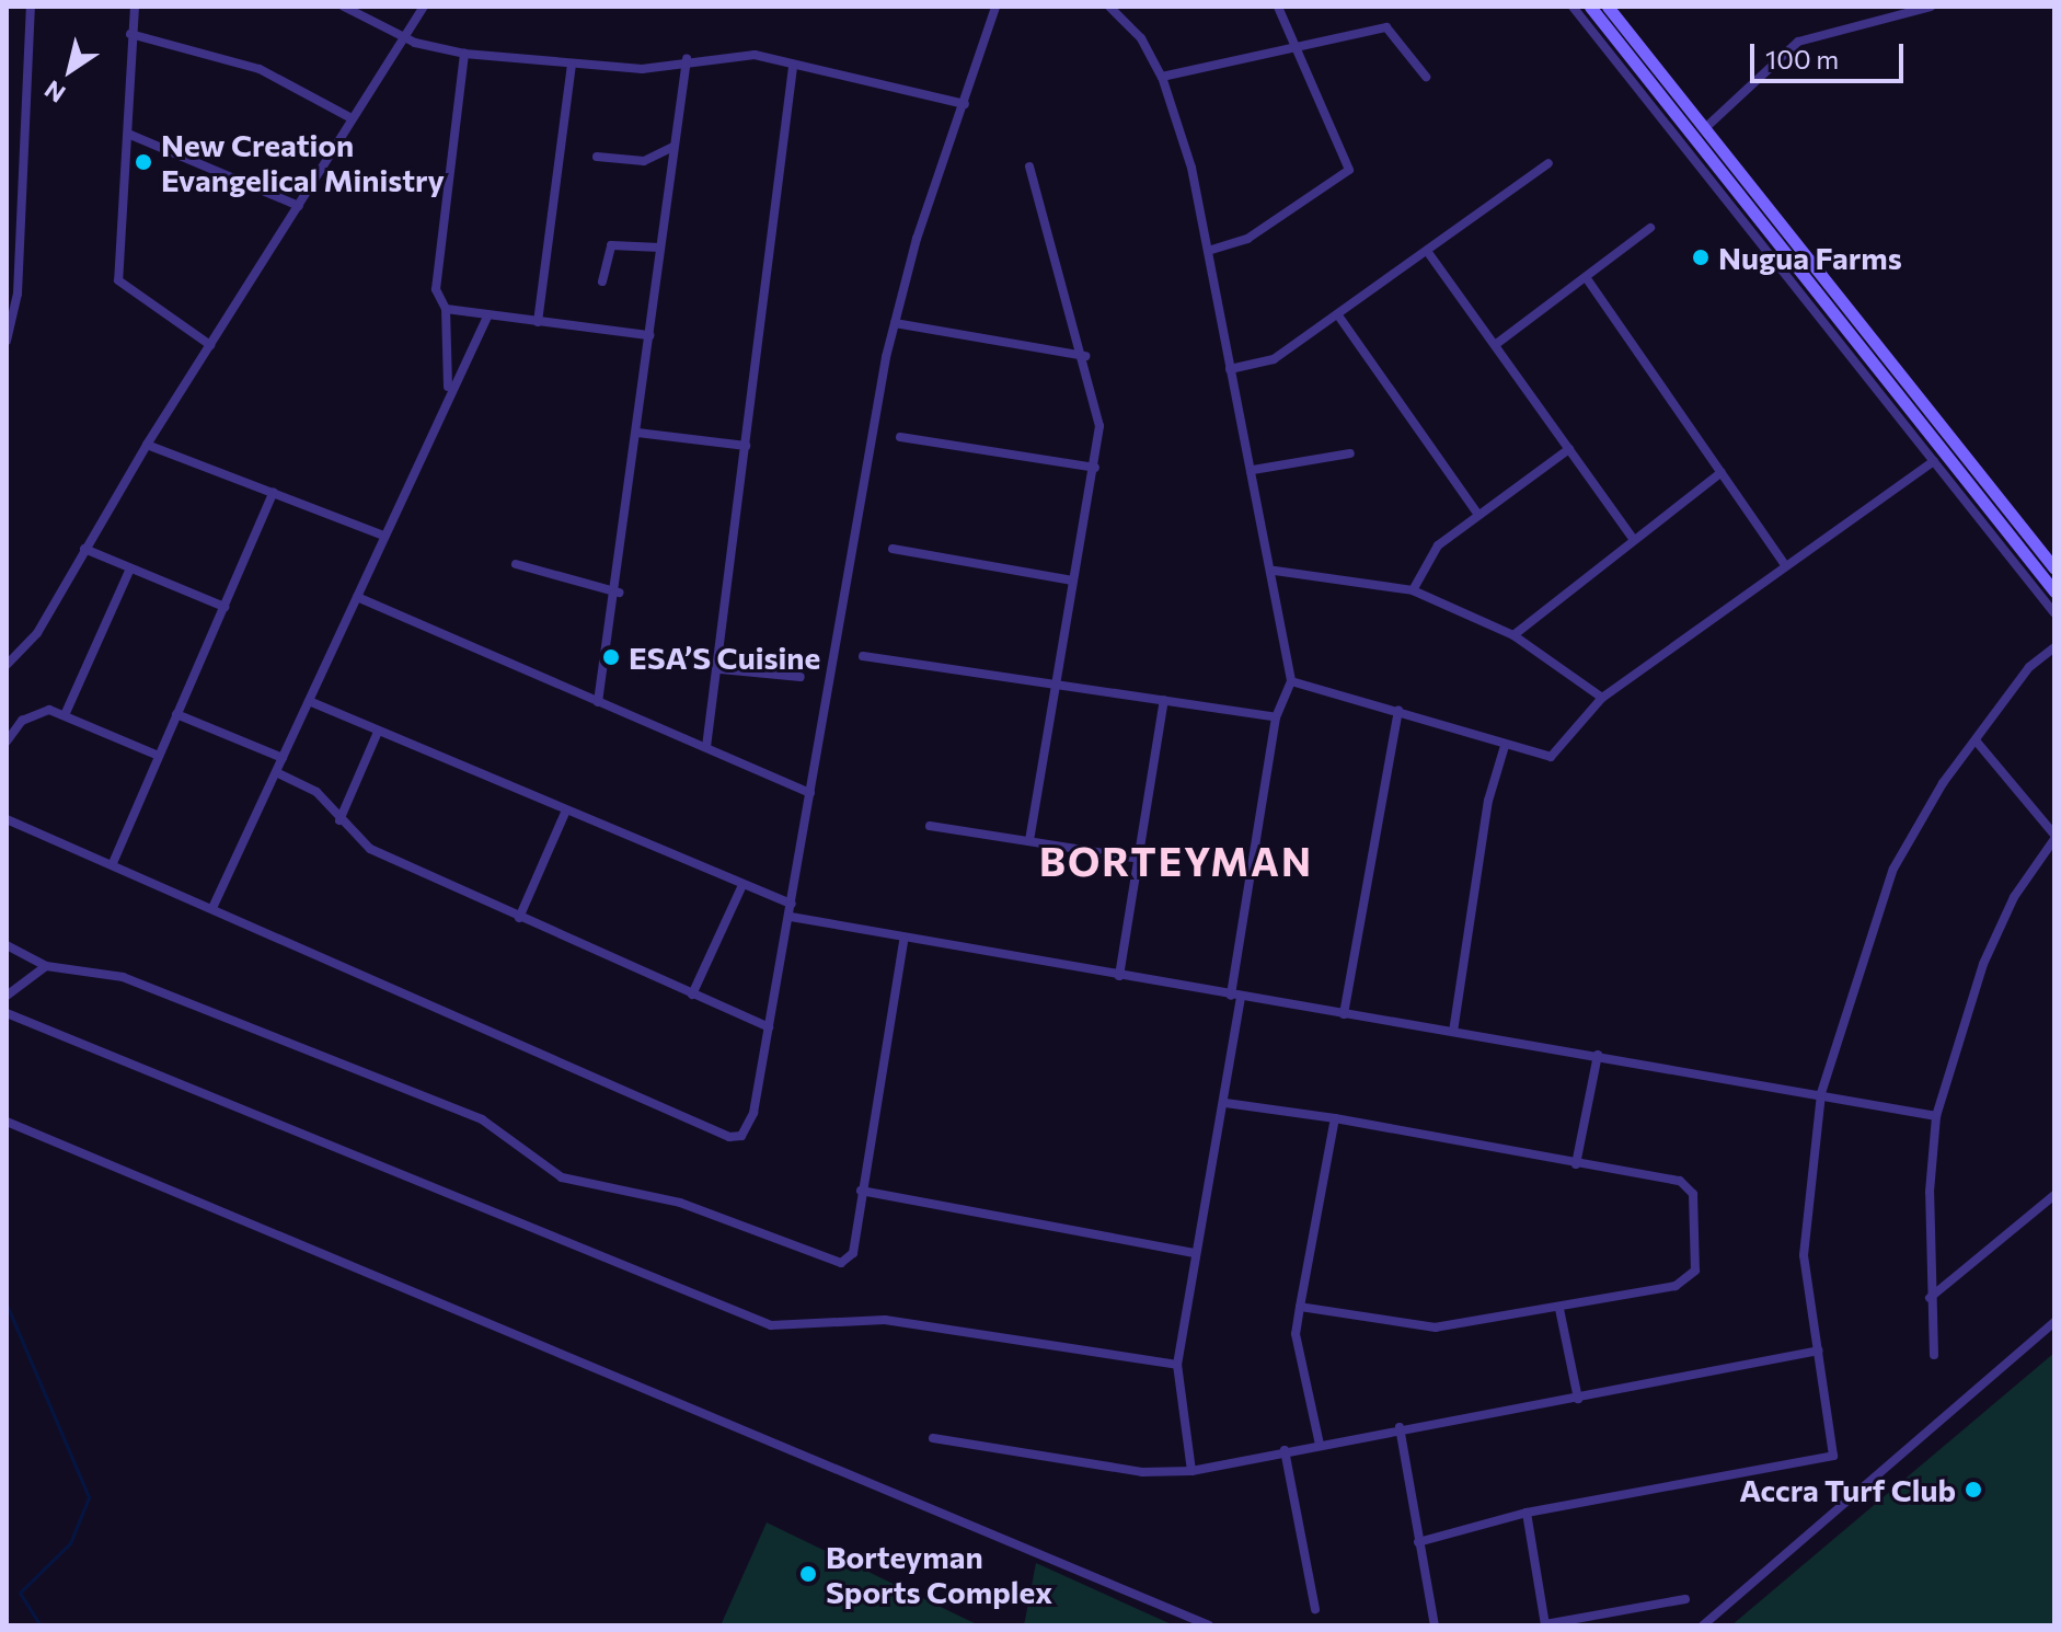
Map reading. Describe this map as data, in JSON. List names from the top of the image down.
{
  "districts": ["BORTEYMAN"],
  "places": [
    "New Creation Evangelical Ministry",
    "Nugua Farms",
    "ESA’S Cuisine",
    "Accra Turf Club",
    "Borteyman Sports Complex"
  ],
  "scale_bar": "100 m",
  "north": "bottom left"
}
